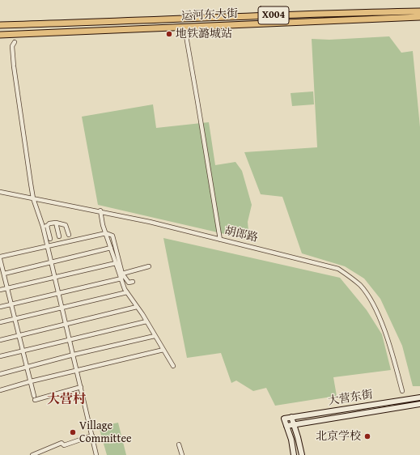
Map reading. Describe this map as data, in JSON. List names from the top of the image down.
{
  "streets": {
    "main road": ["运河东大街", "X004", "大营东街"],
    "street": ["胡郎路"]
  },
  "districts": ["大营村"],
  "places": ["地铁潞城站", "Village Committee", "北京学校"]
}
